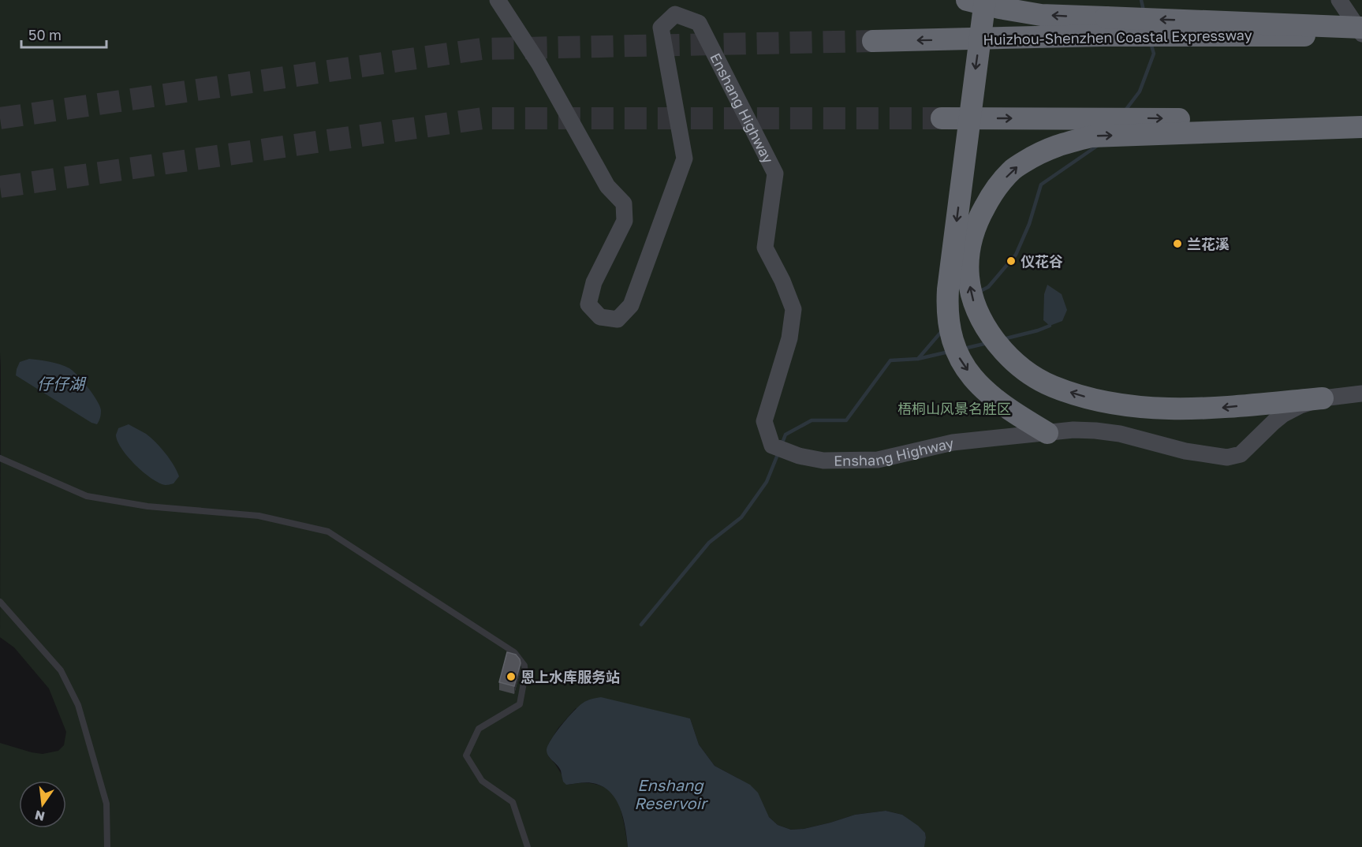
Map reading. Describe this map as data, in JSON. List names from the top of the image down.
{
  "streets": {
    "highway": ["Huizhou-Shenzhen Coastal Expressway"],
    "street": ["Enshang Highway"]
  },
  "water": ["仔仔湖", "Enshang Reservoir"],
  "parks": ["梧桐山风景名胜区"],
  "places": ["兰花溪", "仪花谷", "恩上水库服务站"],
  "scale_bar": "50 m",
  "north": "bottom"
}
